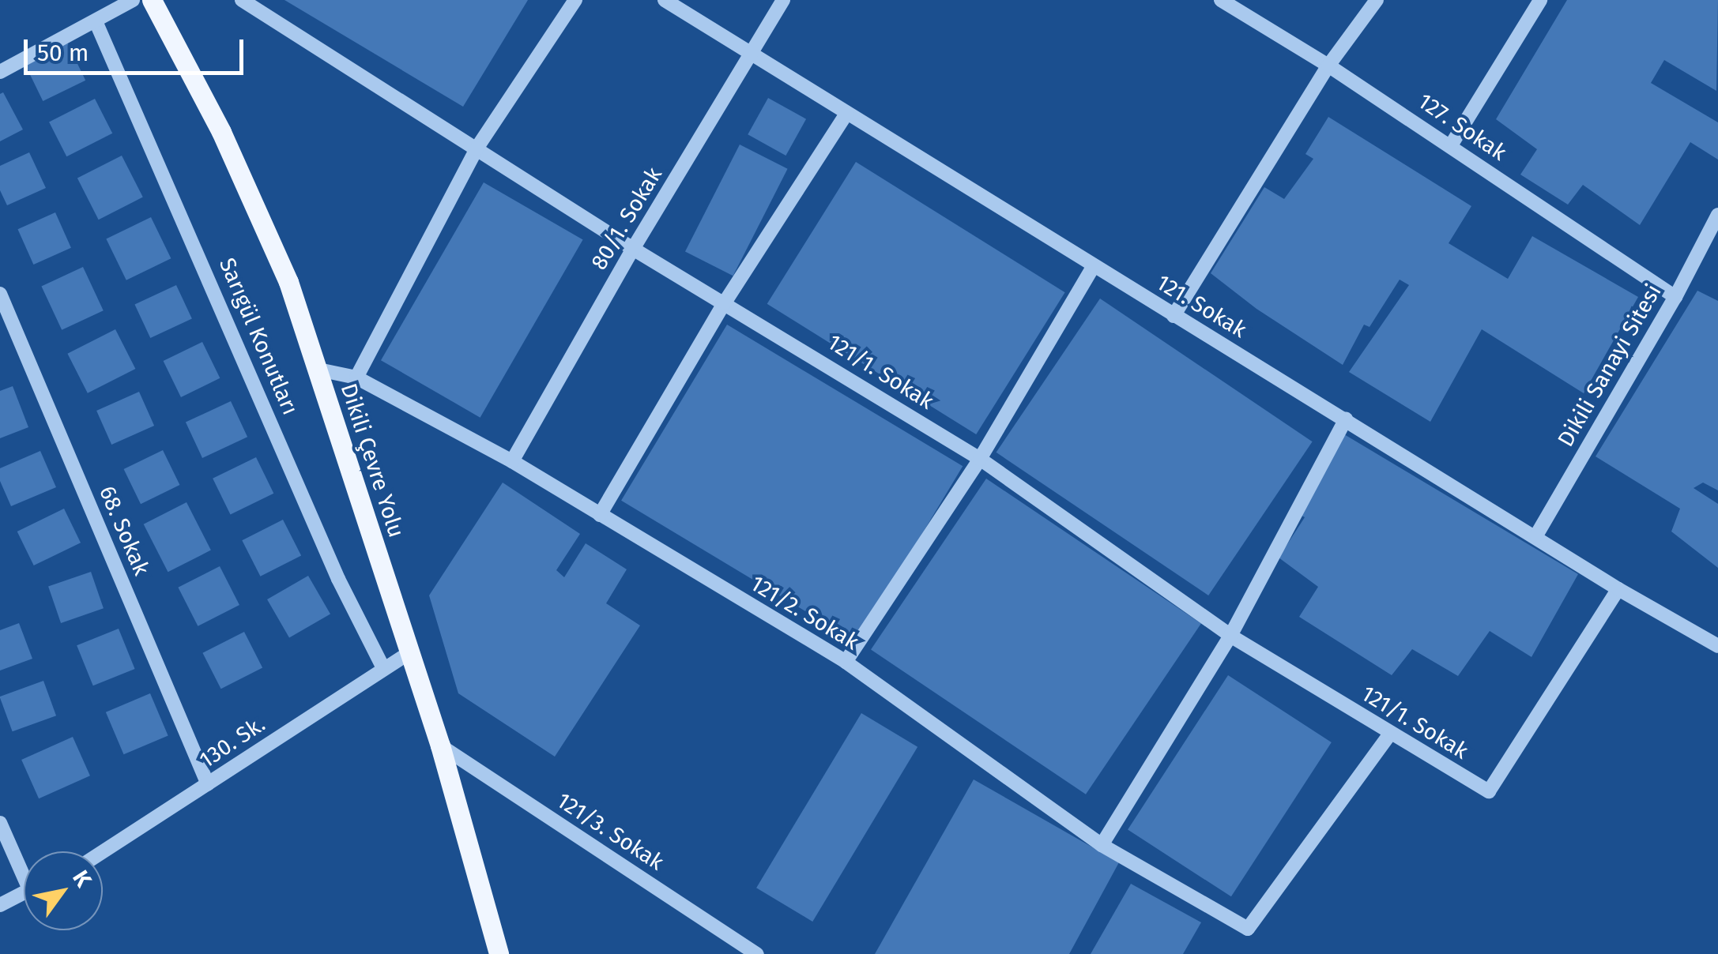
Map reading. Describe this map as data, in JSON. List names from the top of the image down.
{
  "streets": {
    "main road": ["Dikili Çevre Yolu"],
    "street": [
      "127. Sokak",
      "80/1. Sokak",
      "121. Sokak",
      "Sarıgül Konutları",
      "Dikili Sanayi Sitesi",
      "121/1. Sokak",
      "68. Sokak",
      "121/2. Sokak",
      "130. Sk.",
      "121/3. Sokak"
    ]
  },
  "crossings": [
    ["127. Sokak", "Dikili Sanayi Sitesi"],
    ["80/1. Sokak", "121. Sokak"],
    ["80/1. Sokak", "121/1. Sokak"],
    ["80/1. Sokak", "121/2. Sokak"],
    ["121. Sokak", "Dikili Sanayi Sitesi"],
    ["121. Sokak", "121/1. Sokak"],
    ["Sarıgül Konutları", "130. Sk."],
    ["121/1. Sokak", "121/2. Sokak"],
    ["Dikili Çevre Yolu", "121/2. Sokak"],
    ["Dikili Çevre Yolu", "130. Sk."],
    ["Dikili Çevre Yolu", "121/3. Sokak"],
    ["68. Sokak", "130. Sk."]
  ],
  "scale_bar": "50 m",
  "north": "top right"
}
